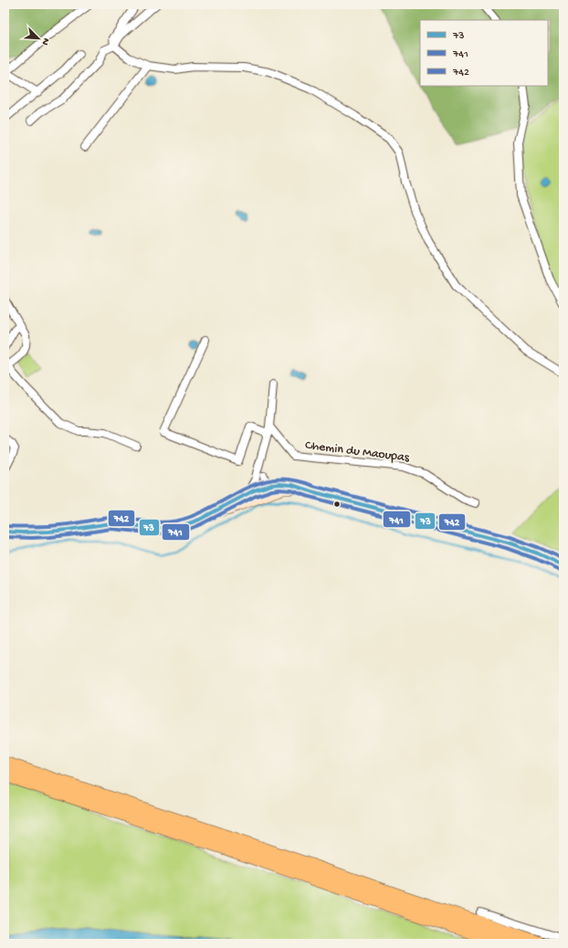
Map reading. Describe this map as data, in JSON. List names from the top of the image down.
{
  "streets": {
    "street": ["Chemin du Maoupas"]
  },
  "lines": ["transit line 742", "transit line 73", "transit line 741"],
  "legend": ["73", "741", "742"],
  "north": "bottom right"
}
